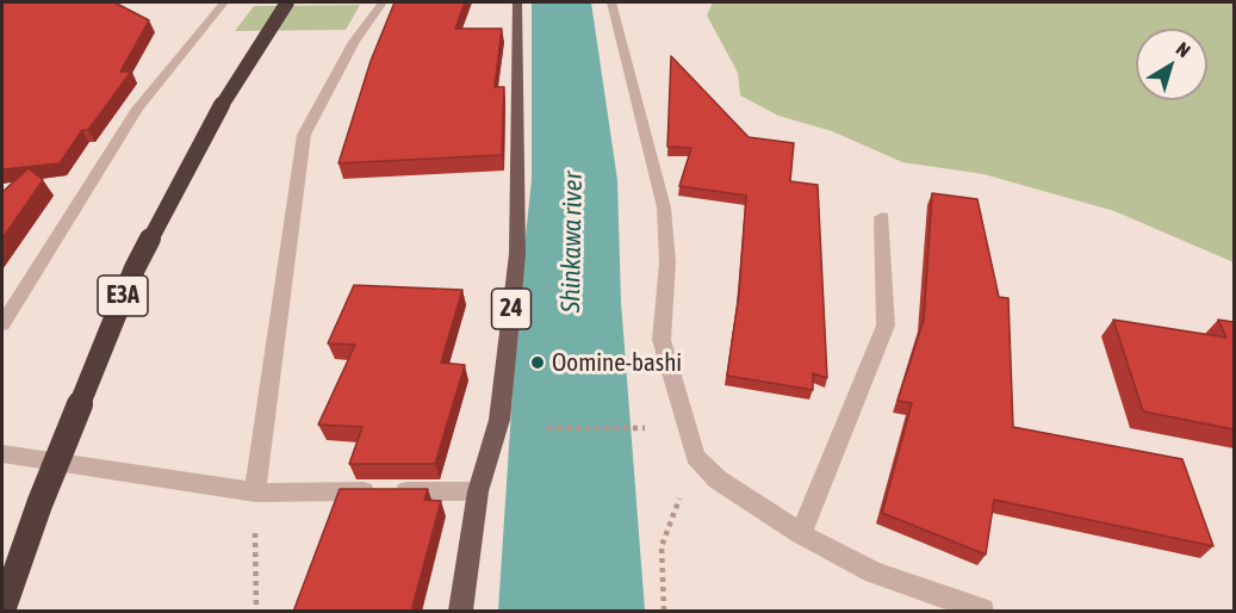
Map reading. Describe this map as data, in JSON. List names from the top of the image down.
{
  "streets": {
    "highway": ["E3A"],
    "main road": ["24"]
  },
  "water": ["Shinkawa river"],
  "places": ["Oomine-bashi"],
  "north": "top right"
}
